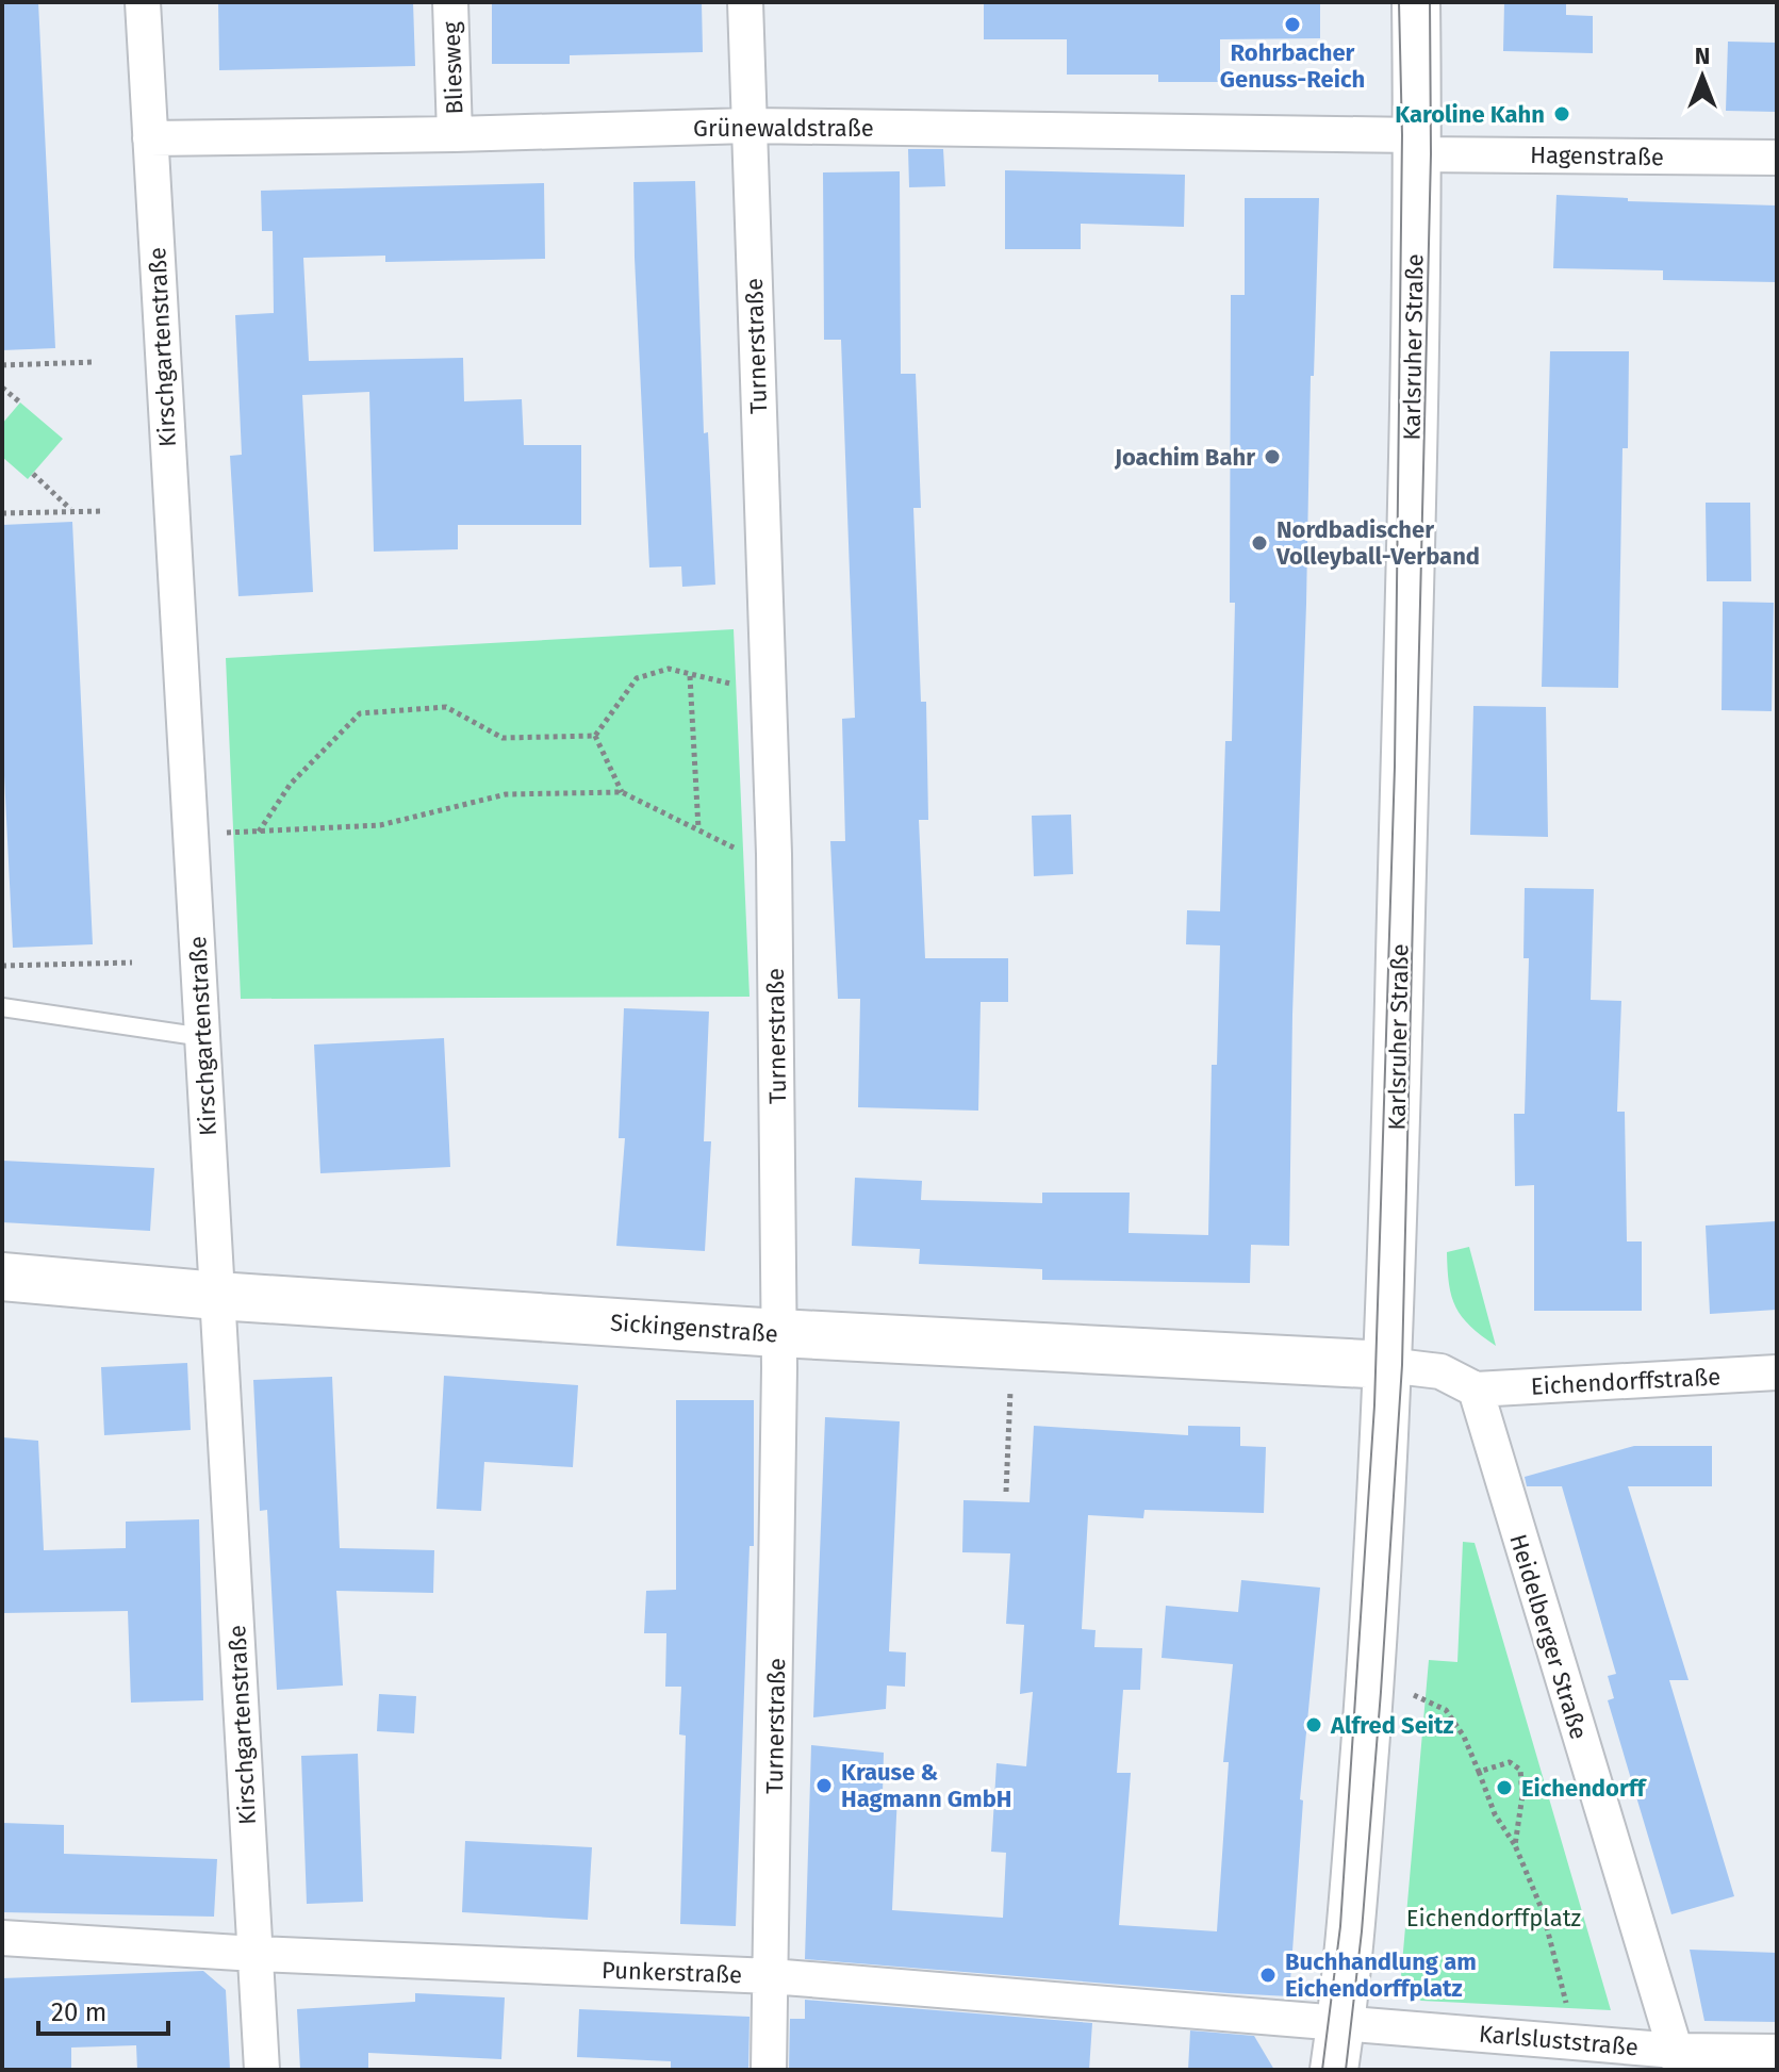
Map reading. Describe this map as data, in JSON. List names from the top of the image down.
{
  "streets": {
    "main road": ["Karlsruher Straße", "Sickingenstraße"],
    "street": [
      "Bliesweg",
      "Grünewaldstraße",
      "Hagenstraße",
      "Turnerstraße",
      "Kirschgartenstraße",
      "Eichendorffstraße",
      "Heidelberger Straße",
      "Punkerstraße",
      "Karlsluststraße"
    ]
  },
  "crossings": [
    ["Bliesweg", "Grünewaldstraße"],
    ["Grünewaldstraße", "Hagenstraße"],
    ["Grünewaldstraße", "Turnerstraße"],
    ["Grünewaldstraße", "Kirschgartenstraße"],
    ["Grünewaldstraße", "Karlsruher Straße"],
    ["Hagenstraße", "Karlsruher Straße"],
    ["Turnerstraße", "Sickingenstraße"],
    ["Turnerstraße", "Punkerstraße"],
    ["Kirschgartenstraße", "Sickingenstraße"],
    ["Kirschgartenstraße", "Punkerstraße"],
    ["Karlsruher Straße", "Sickingenstraße"],
    ["Karlsruher Straße", "Punkerstraße"],
    ["Karlsruher Straße", "Karlsluststraße"],
    ["Eichendorffstraße", "Heidelberger Straße"],
    ["Heidelberger Straße", "Karlsluststraße"],
    ["Punkerstraße", "Karlsluststraße"]
  ],
  "parks": ["Eichendorffplatz"],
  "places": [
    "Rohrbacher Genuss-Reich",
    "Karoline Kahn",
    "Joachim Bahr",
    "Nordbadischer Volleyball-Verband",
    "Alfred Seitz",
    "Krause & Hagmann GmbH",
    "Eichendorff",
    "Buchhandlung am Eichendorffplatz"
  ],
  "scale_bar": "20 m",
  "north": "top"
}
